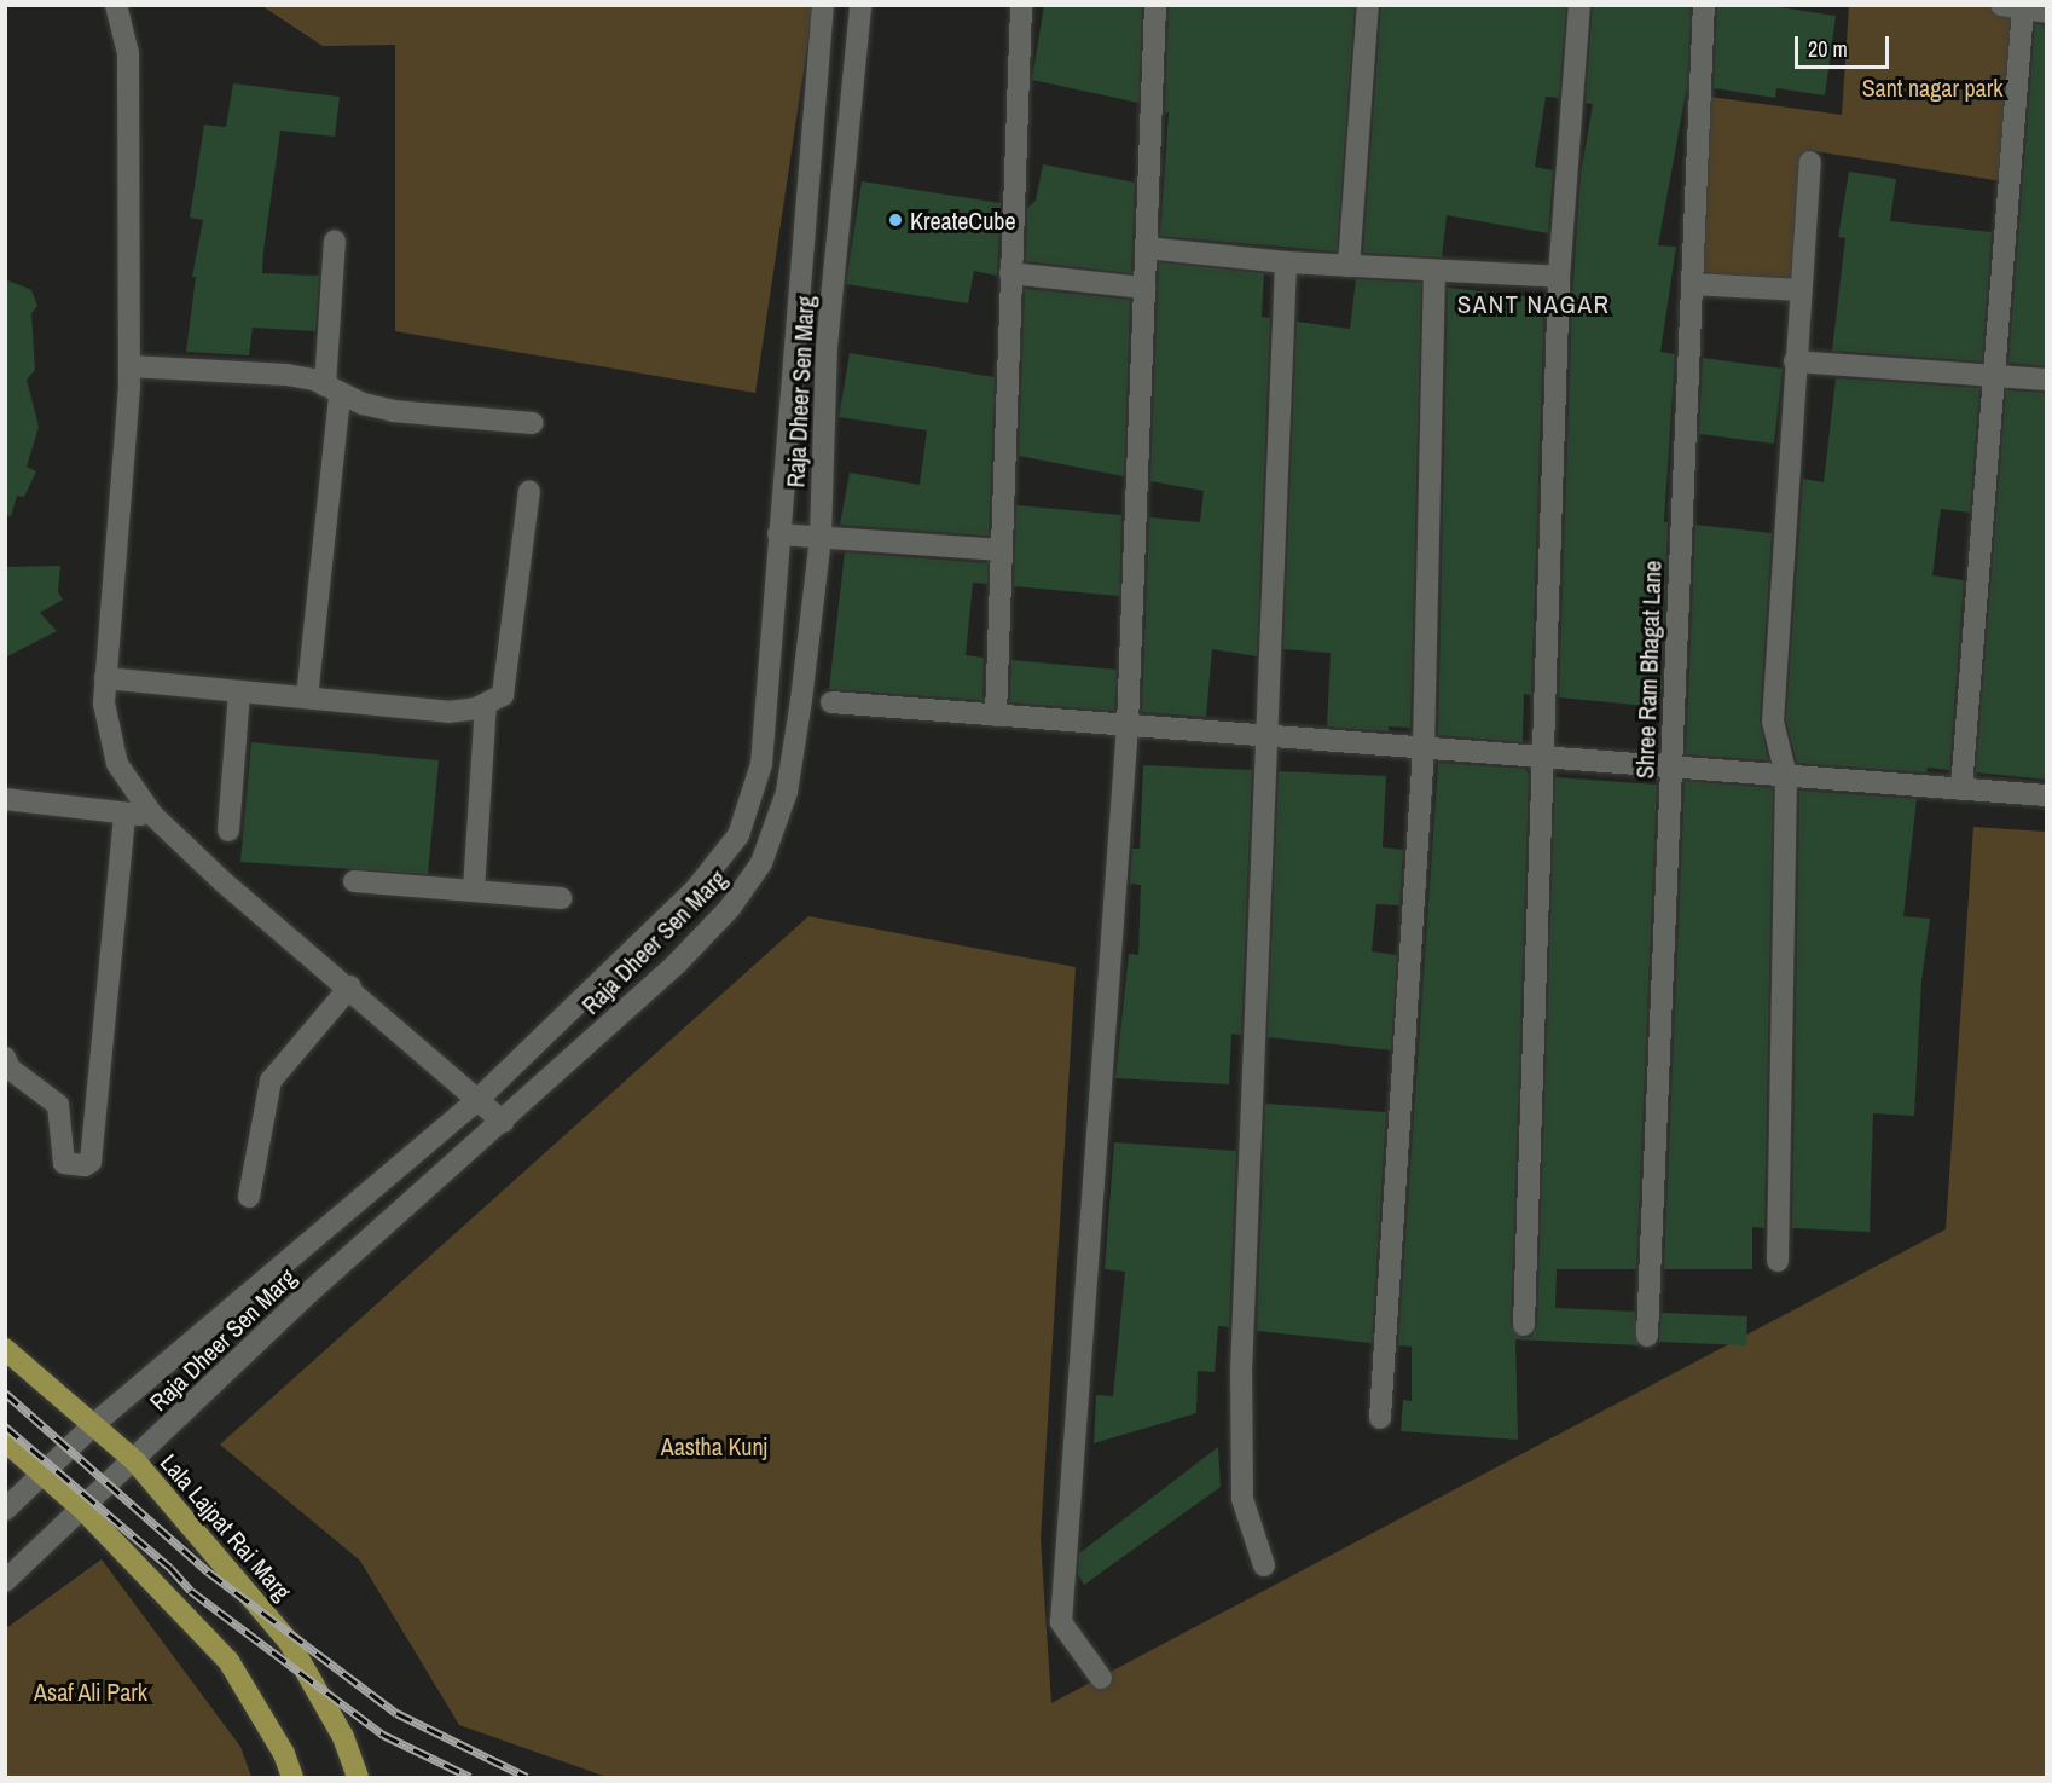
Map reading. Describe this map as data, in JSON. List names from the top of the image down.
{
  "streets": {
    "main road": ["Lala Lajpat Rai Marg"],
    "street": ["Raja Dheer Sen Marg", "Shree Ram Bhagat Lane"]
  },
  "crossings": [
    ["Raja Dheer Sen Marg", "Lala Lajpat Rai Marg"]
  ],
  "districts": ["SANT NAGAR"],
  "parks": ["Sant nagar park", "Aastha Kunj", "Asaf Ali Park"],
  "places": ["KreateCube"],
  "scale_bar": "20 m"
}
